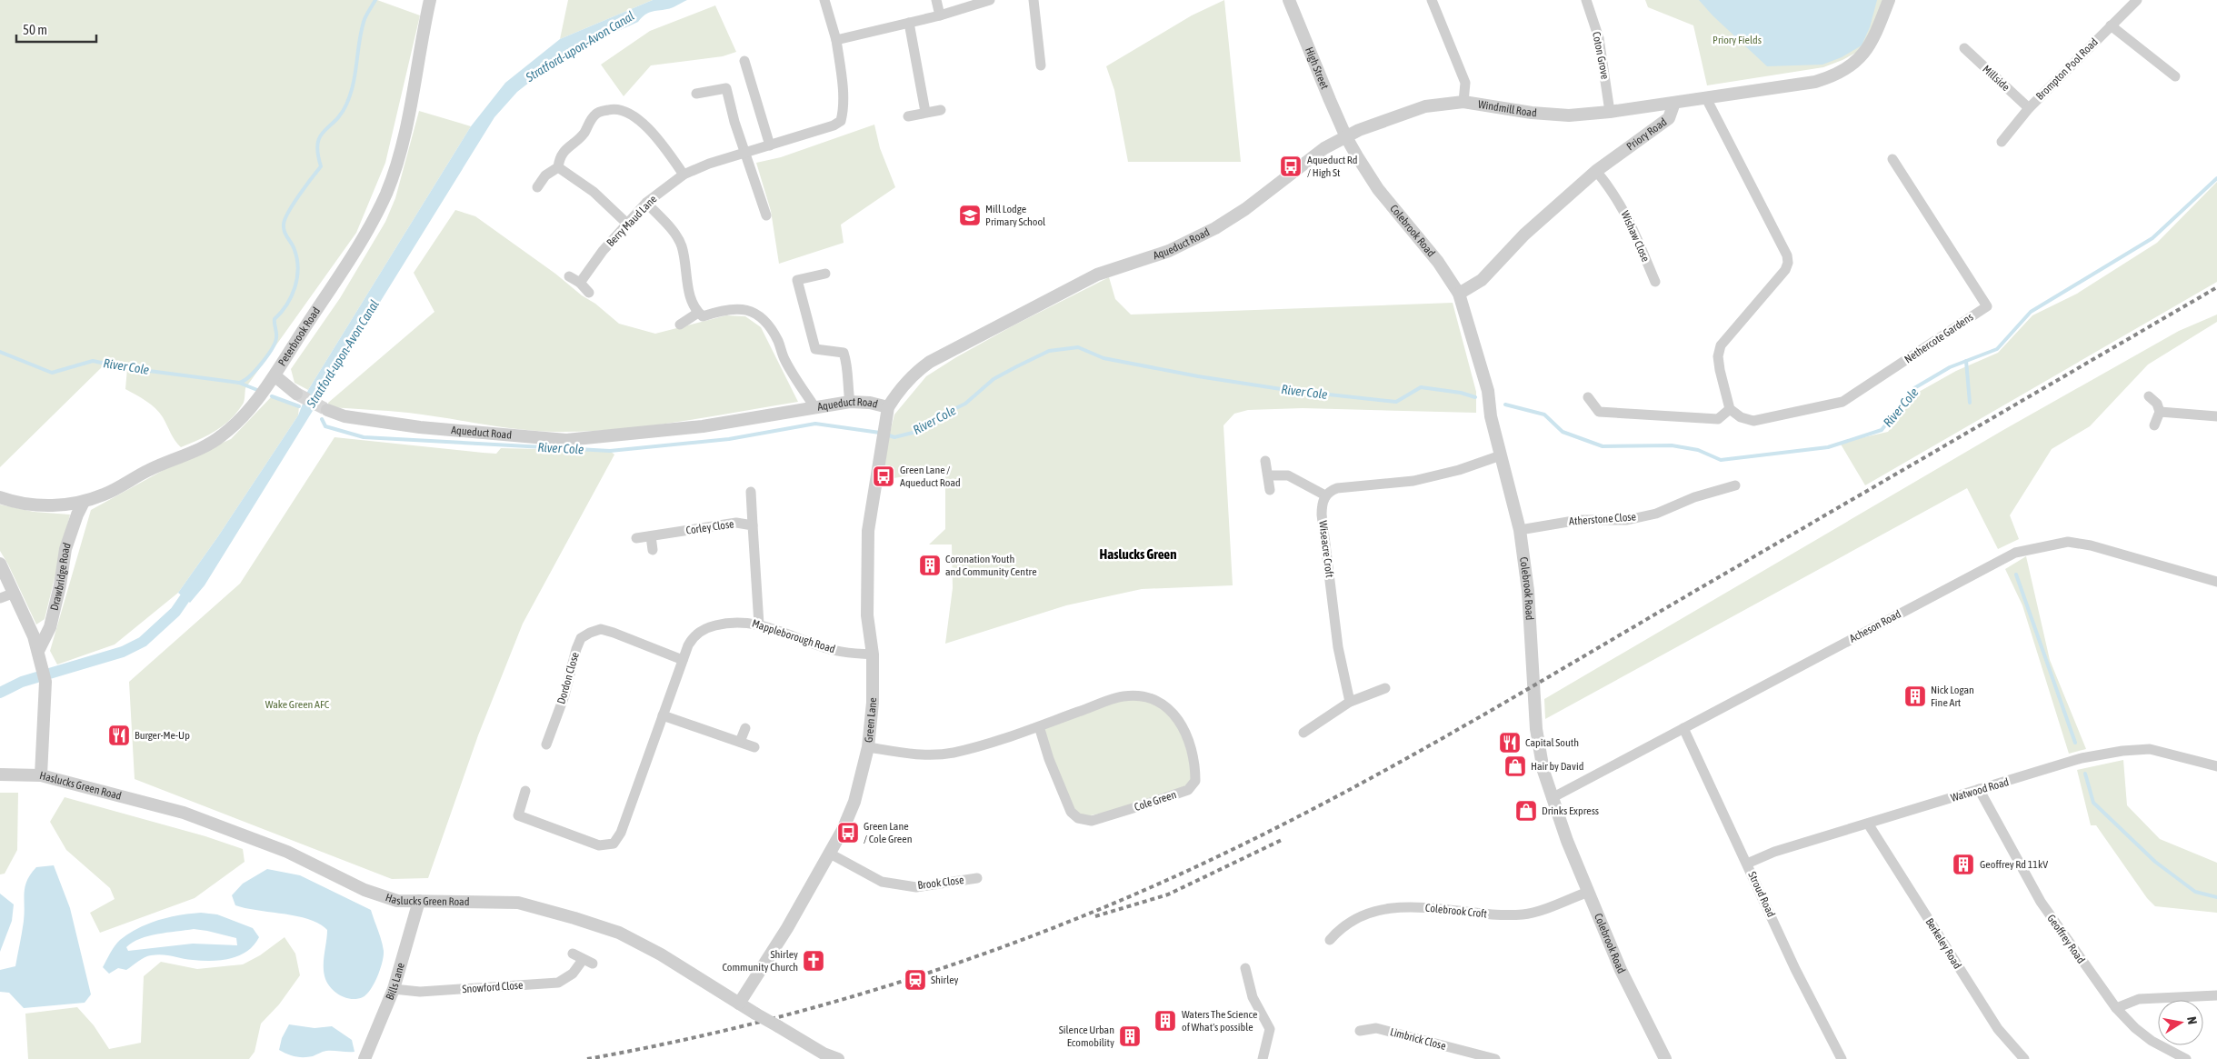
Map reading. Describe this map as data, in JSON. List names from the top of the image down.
{
  "streets": {
    "street": [
      "Coton Grove",
      "High Street",
      "Brompton Pool Road",
      "Millside",
      "Windmill Road",
      "Priory Road",
      "Berry Maud Lane",
      "Colebrook Road",
      "Wishaw Close",
      "Aqueduct Road",
      "Peterbrook Road",
      "Nethercote Gardens",
      "Atherstone Close",
      "Corley Close",
      "Wiseacre Croft",
      "Drawbridge Road",
      "Acheson Road",
      "Mappleborough Road",
      "Dordon Close",
      "Green Lane",
      "Haslucks Green Road",
      "Watwood Road",
      "Cole Green",
      "Brook Close",
      "Stroud Road",
      "Colebrook Croft",
      "Geoffrey Road",
      "Berkeley Road",
      "Bills Lane",
      "Snowford Close",
      "Limbrick Close"
    ]
  },
  "crossings": [
    ["Coton Grove", "Windmill Road"],
    ["High Street", "Windmill Road"],
    ["High Street", "Colebrook Road"],
    ["High Street", "Aqueduct Road"],
    ["Brompton Pool Road", "Millside"],
    ["Windmill Road", "Priory Road"],
    ["Windmill Road", "Colebrook Road"],
    ["Windmill Road", "Aqueduct Road"],
    ["Priory Road", "Colebrook Road"],
    ["Priory Road", "Wishaw Close"],
    ["Colebrook Road", "Aqueduct Road"],
    ["Colebrook Road", "Atherstone Close"],
    ["Colebrook Road", "Acheson Road"],
    ["Colebrook Road", "Colebrook Croft"],
    ["Aqueduct Road", "Green Lane"],
    ["Peterbrook Road", "Drawbridge Road"],
    ["Acheson Road", "Stroud Road"],
    ["Mappleborough Road", "Dordon Close"],
    ["Mappleborough Road", "Green Lane"],
    ["Green Lane", "Haslucks Green Road"],
    ["Green Lane", "Cole Green"],
    ["Green Lane", "Brook Close"],
    ["Haslucks Green Road", "Bills Lane"],
    ["Watwood Road", "Stroud Road"],
    ["Watwood Road", "Geoffrey Road"],
    ["Watwood Road", "Berkeley Road"],
    ["Bills Lane", "Snowford Close"]
  ],
  "districts": ["Haslucks Green"],
  "water": ["Stratford-upon-Avon Canal", "River Cole"],
  "parks": ["Priory Fields", "Wake Green AFC"],
  "places": {
    "bus stop": ["Aqueduct Rd / High St", "Green Lane / Aqueduct Road", "Green Lane / Cole Green"],
    "school or university": ["Mill Lodge Primary School"],
    "building": [
      "Coronation Youth and Community Centre",
      "Nick Logan Fine Art",
      "Geoffrey Rd 11kV",
      "Waters The Science of What's possible",
      "Silence Urban Ecomobility"
    ],
    "restaurant": ["Burger-Me-Up", "Capital South"],
    "shop": ["Hair by David", "Drinks Express"],
    "church": ["Shirley Community Church"],
    "station": ["Shirley"]
  },
  "scale_bar": "50 m",
  "north": "right"
}
